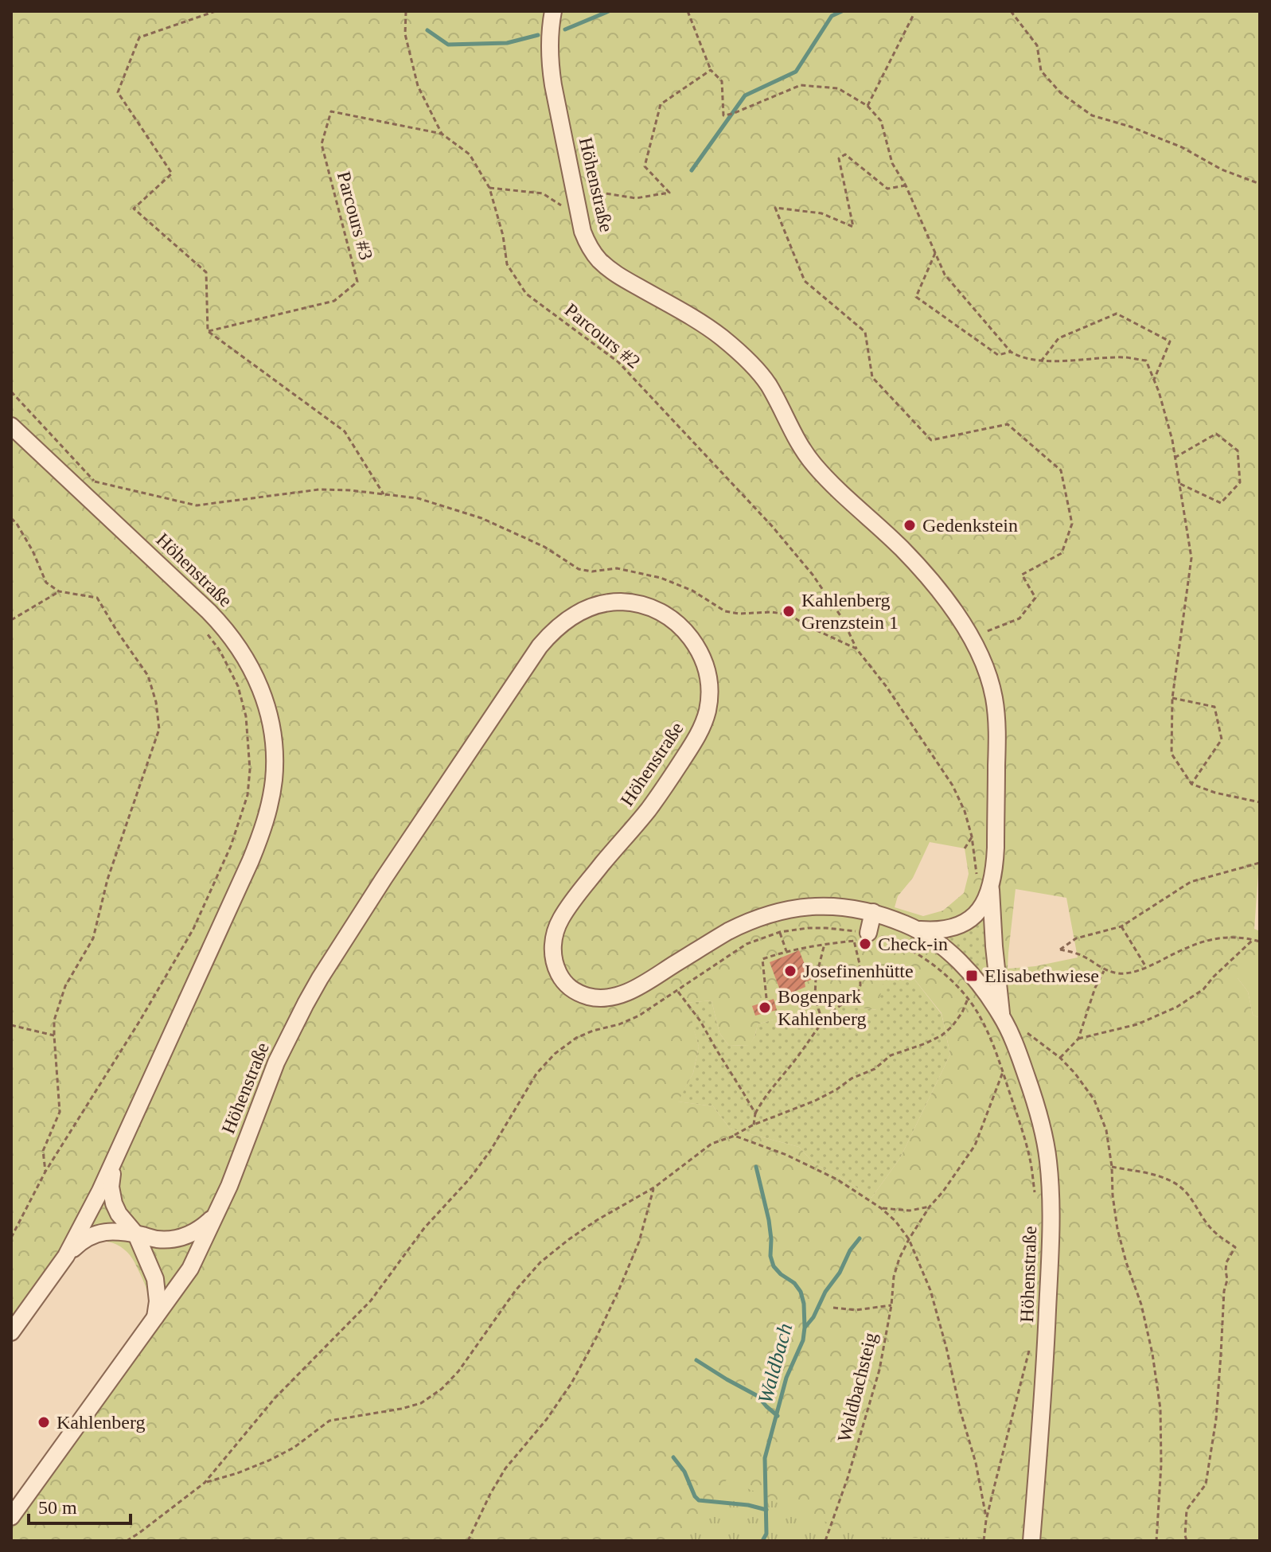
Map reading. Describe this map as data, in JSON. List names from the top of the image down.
{
  "streets": {
    "street": ["Höhenstraße"],
    "path": ["Parcours #3", "Parcours #2", "Waldbachsteig"]
  },
  "crossings": [
    ["Parcours #3", "Parcours #2"]
  ],
  "water": ["Waldbach"],
  "places": {
    "other": [
      "Gedenkstein",
      "Kahlenberg Grenzstein 1",
      "Check-in",
      "Josefinenhütte",
      "Bogenpark Kahlenberg",
      "Kahlenberg"
    ],
    "transit": ["Elisabethwiese"]
  },
  "scale_bar": "50 m"
}
